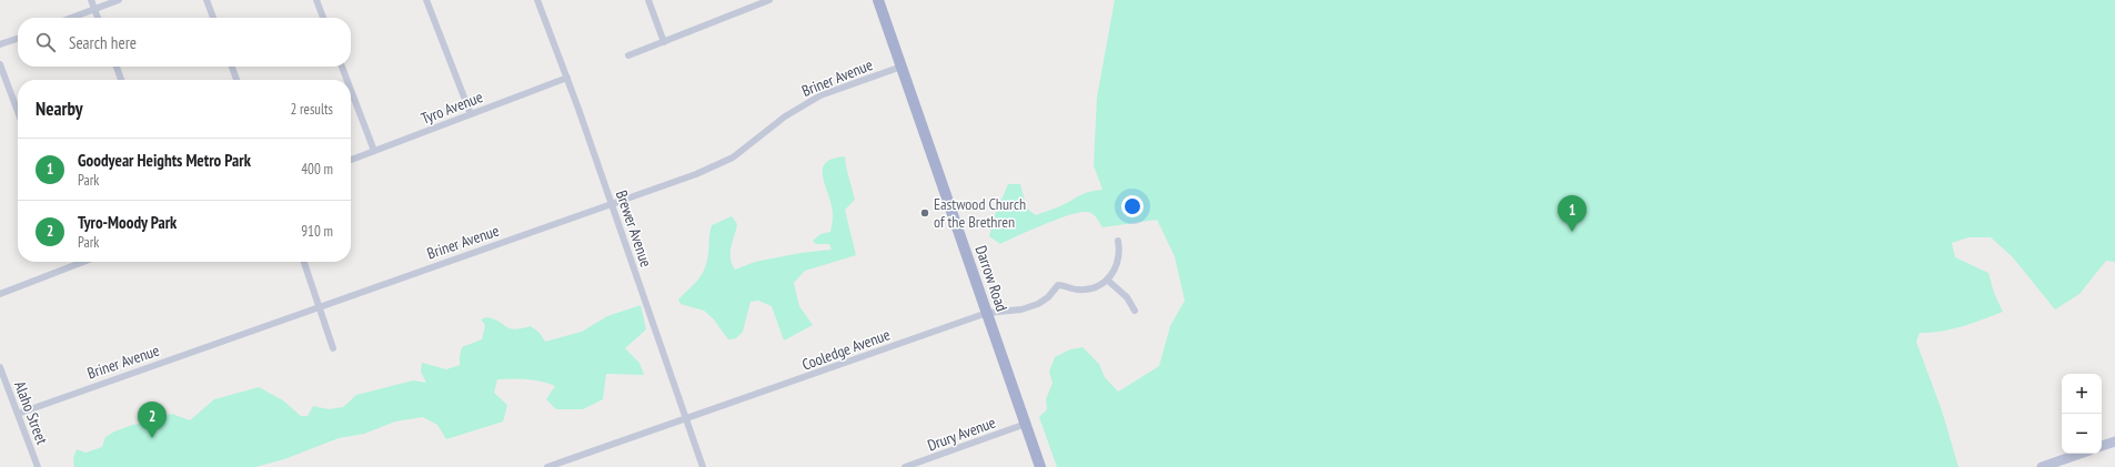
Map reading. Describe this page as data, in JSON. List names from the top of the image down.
{
  "streets": {
    "main road": ["Darrow Road"],
    "street": [
      "Briner Avenue",
      "Tyro Avenue",
      "Brewer Avenue",
      "Cooledge Avenue",
      "Alaho Street",
      "Drury Avenue"
    ]
  },
  "crossings": [
    ["Briner Avenue", "Brewer Avenue"],
    ["Briner Avenue", "Darrow Road"],
    ["Briner Avenue", "Alaho Street"],
    ["Tyro Avenue", "Brewer Avenue"],
    ["Brewer Avenue", "Cooledge Avenue"],
    ["Darrow Road", "Cooledge Avenue"],
    ["Darrow Road", "Drury Avenue"]
  ],
  "places": ["Eastwood Church of the Brethren"],
  "page": {
    "search": "Search here",
    "heading": ["Nearby", "2 results"],
    "list": [
      {
        "mark": "1",
        "name": "Goodyear Heights Metro Park",
        "note": "Park",
        "value": "400 m"
      },
      {
        "mark": "2",
        "name": "Tyro-Moody Park",
        "note": "Park",
        "value": "910 m"
      }
    ],
    "pins": ["1", "2"],
    "map_buttons": ["+", "−"]
  }
}
